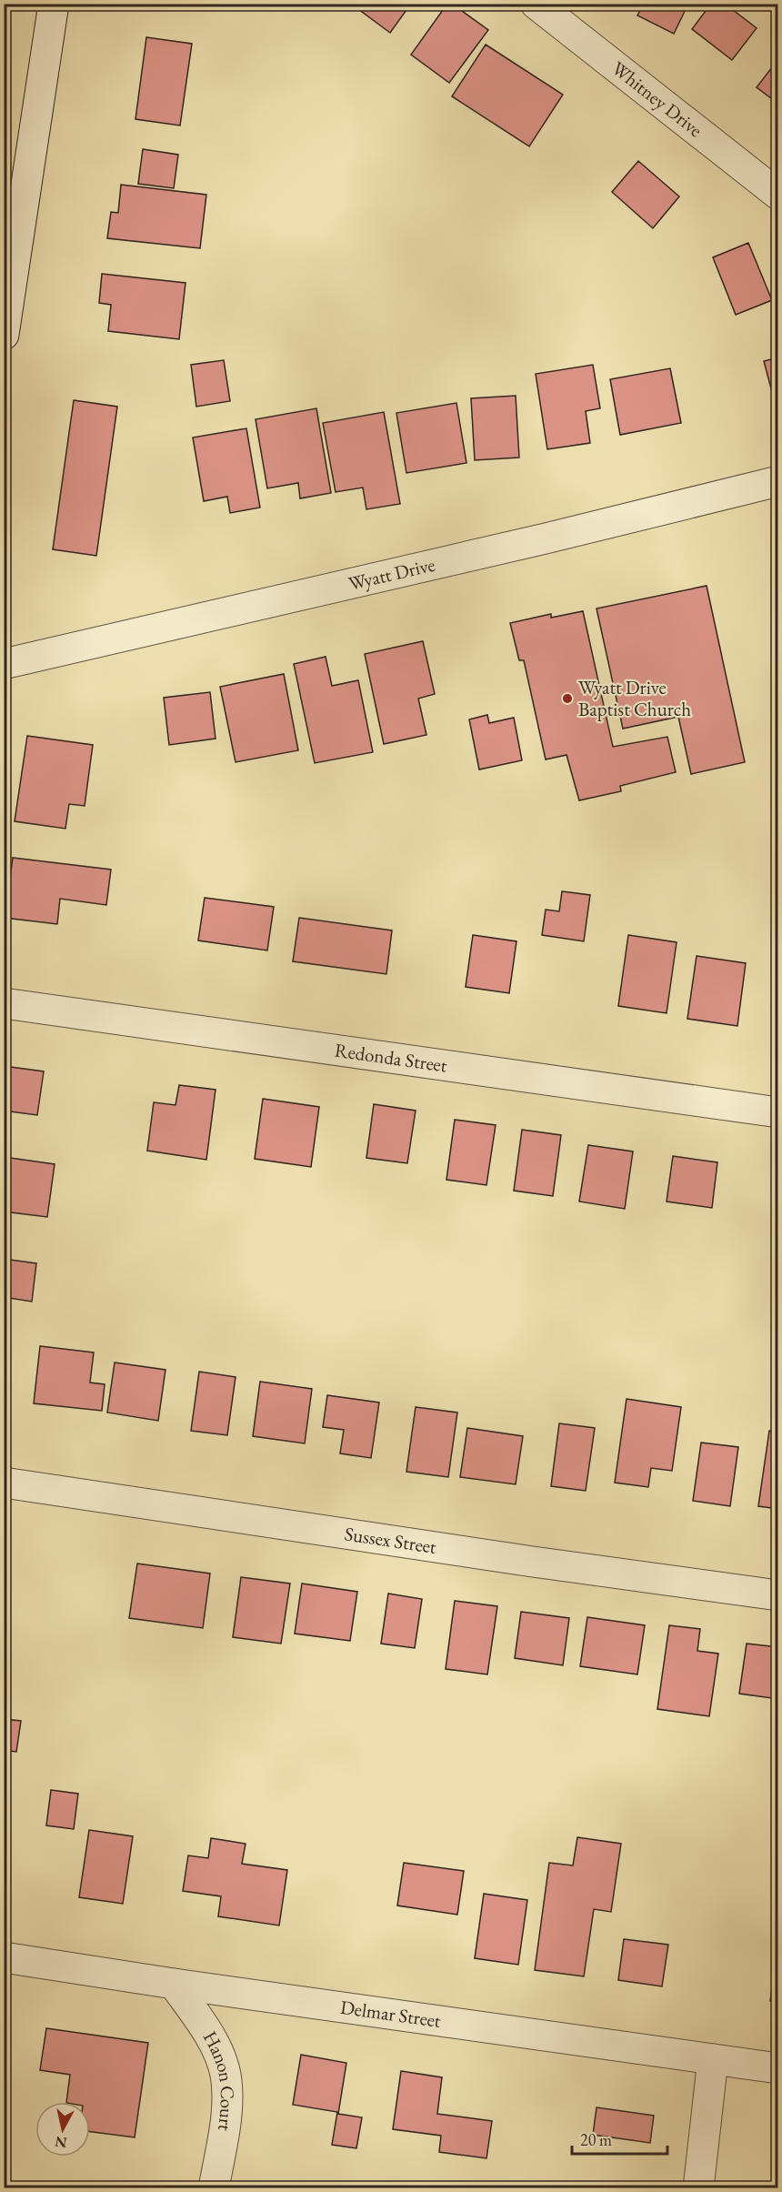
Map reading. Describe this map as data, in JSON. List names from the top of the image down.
{
  "streets": {
    "street": [
      "Whitney Drive",
      "Wyatt Drive",
      "Redonda Street",
      "Sussex Street",
      "Delmar Street",
      "Hanon Court"
    ]
  },
  "crossings": [
    ["Delmar Street", "Hanon Court"]
  ],
  "places": ["Wyatt Drive Baptist Church"],
  "scale_bar": "20 m",
  "north": "bottom"
}
